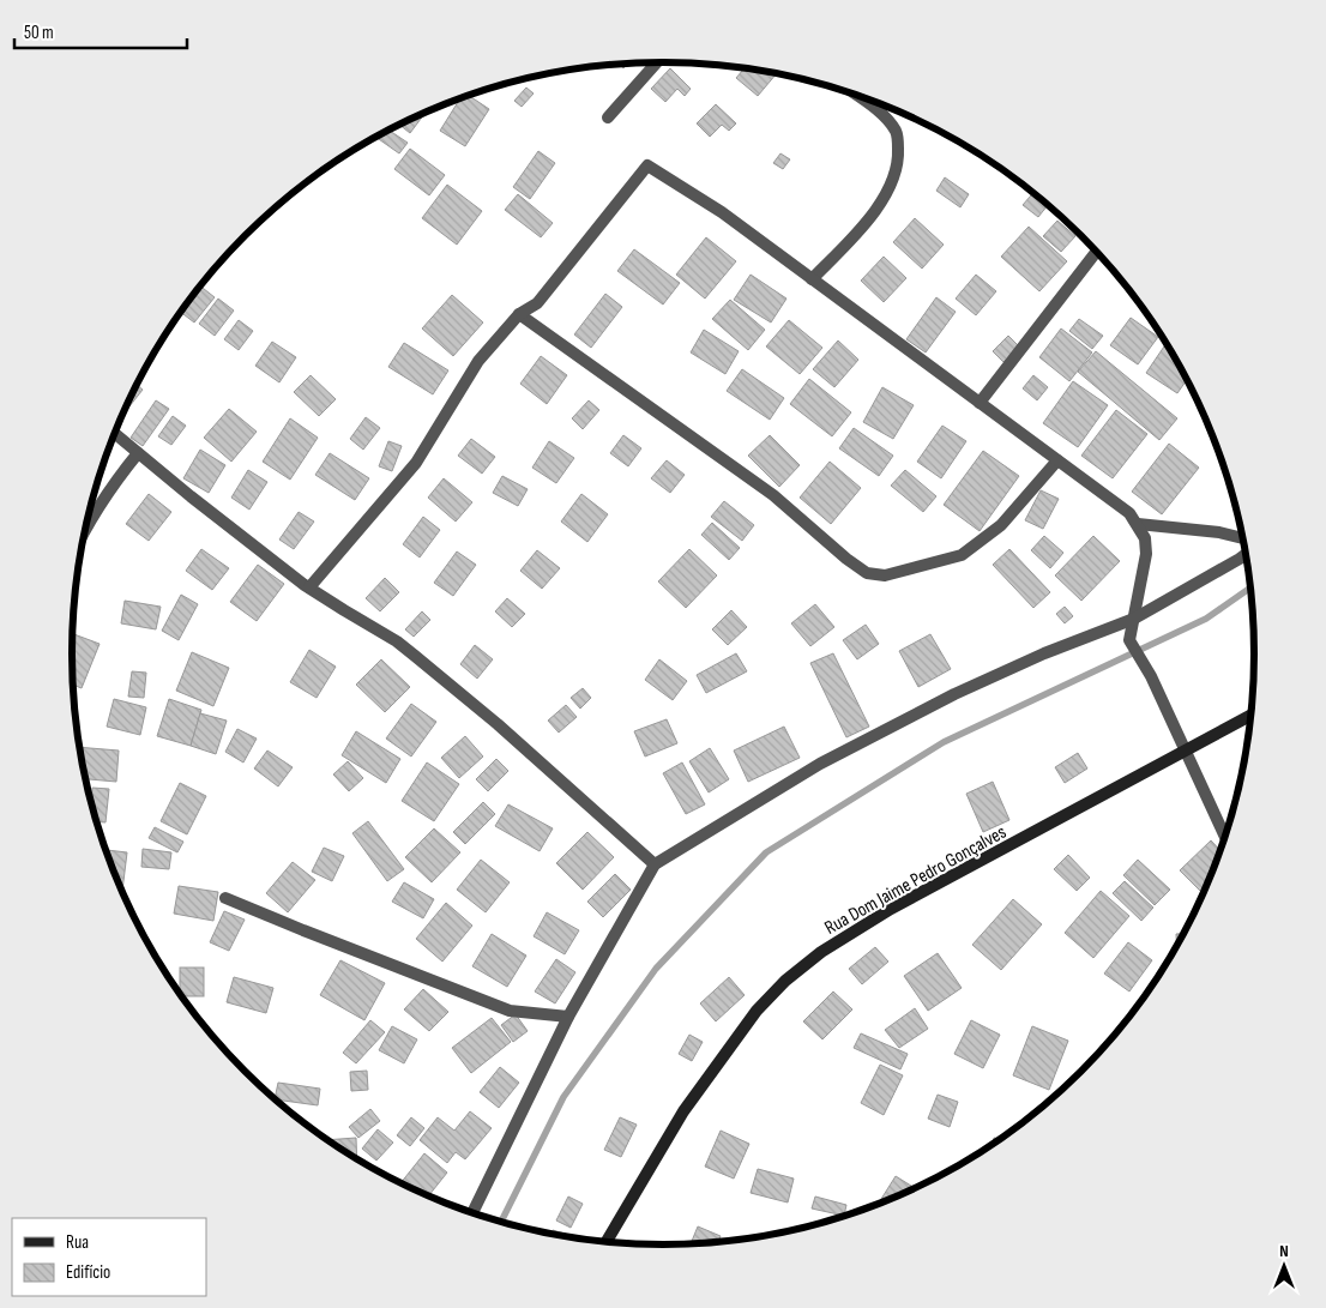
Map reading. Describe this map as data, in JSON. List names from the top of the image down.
{
  "streets": {
    "main road": ["Rua Dom Jaime Pedro Gonçalves"]
  },
  "legend": ["Rua", "Edifício"],
  "scale_bar": "50 m",
  "north": "top"
}
